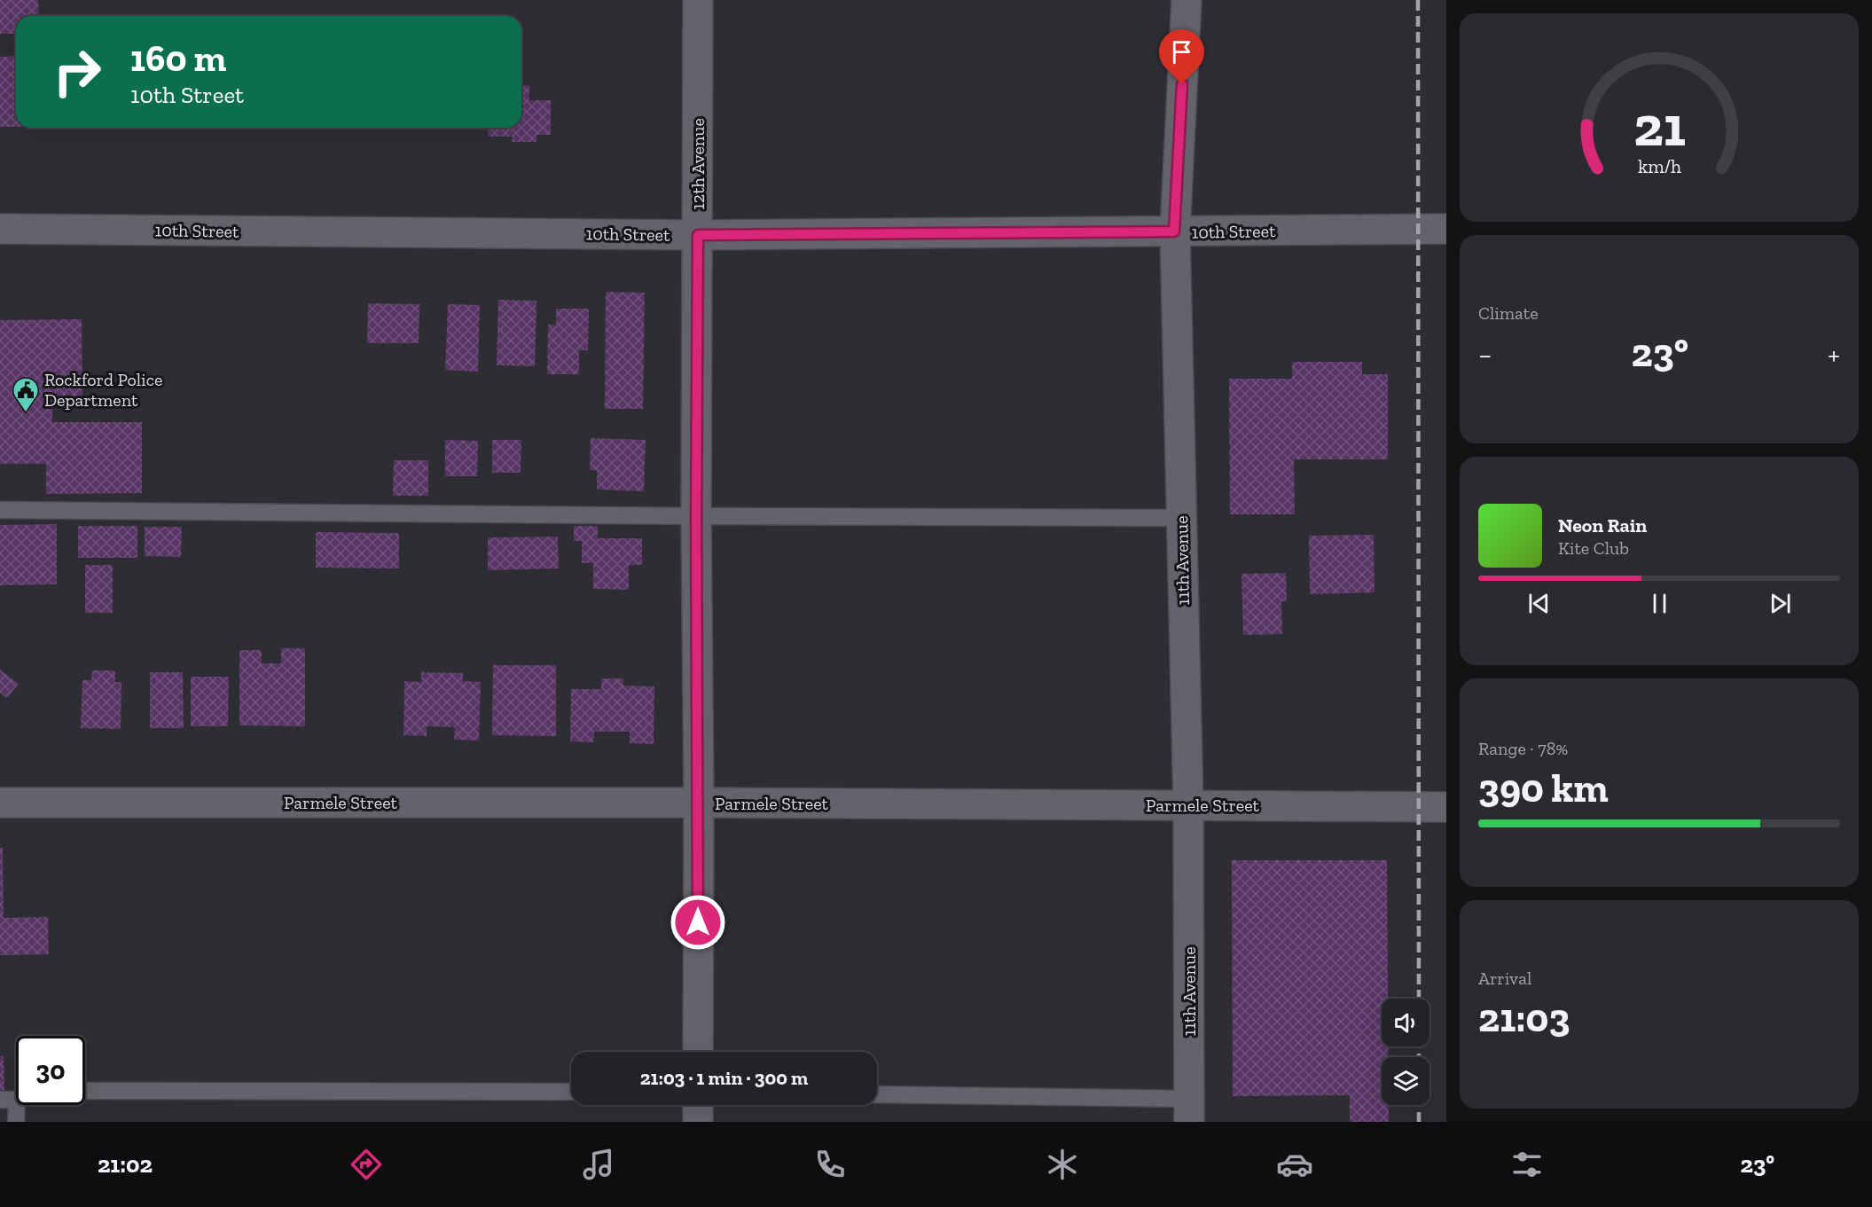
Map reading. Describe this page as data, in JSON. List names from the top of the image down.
{
  "streets": {
    "street": [
      "12th Avenue",
      "10th Street",
      "11th Avenue",
      "Parmele Street"
    ]
  },
  "crossings": [
    ["12th Avenue", "10th Street"],
    ["12th Avenue", "Parmele Street"],
    ["10th Street", "11th Avenue"],
    ["11th Avenue", "Parmele Street"]
  ],
  "places": {
    "public building": ["Rockford Police Department"]
  },
  "page": {
    "turn": ["160 m", "10th Street"],
    "tile": [
      "Climate",
      ["Range · 78%", "390 km"],
      ["Arrival", "21:03"]
    ],
    "heat": ["−", "23°", "+"],
    "song": ["Neon Rain", "Kite Club"],
    "limit": "30",
    "trip": "21:03 · 1 min · 300 m",
    "tabs": ["21:02", "23°"],
    "gauge": ["21", "km/h"]
  }
}
